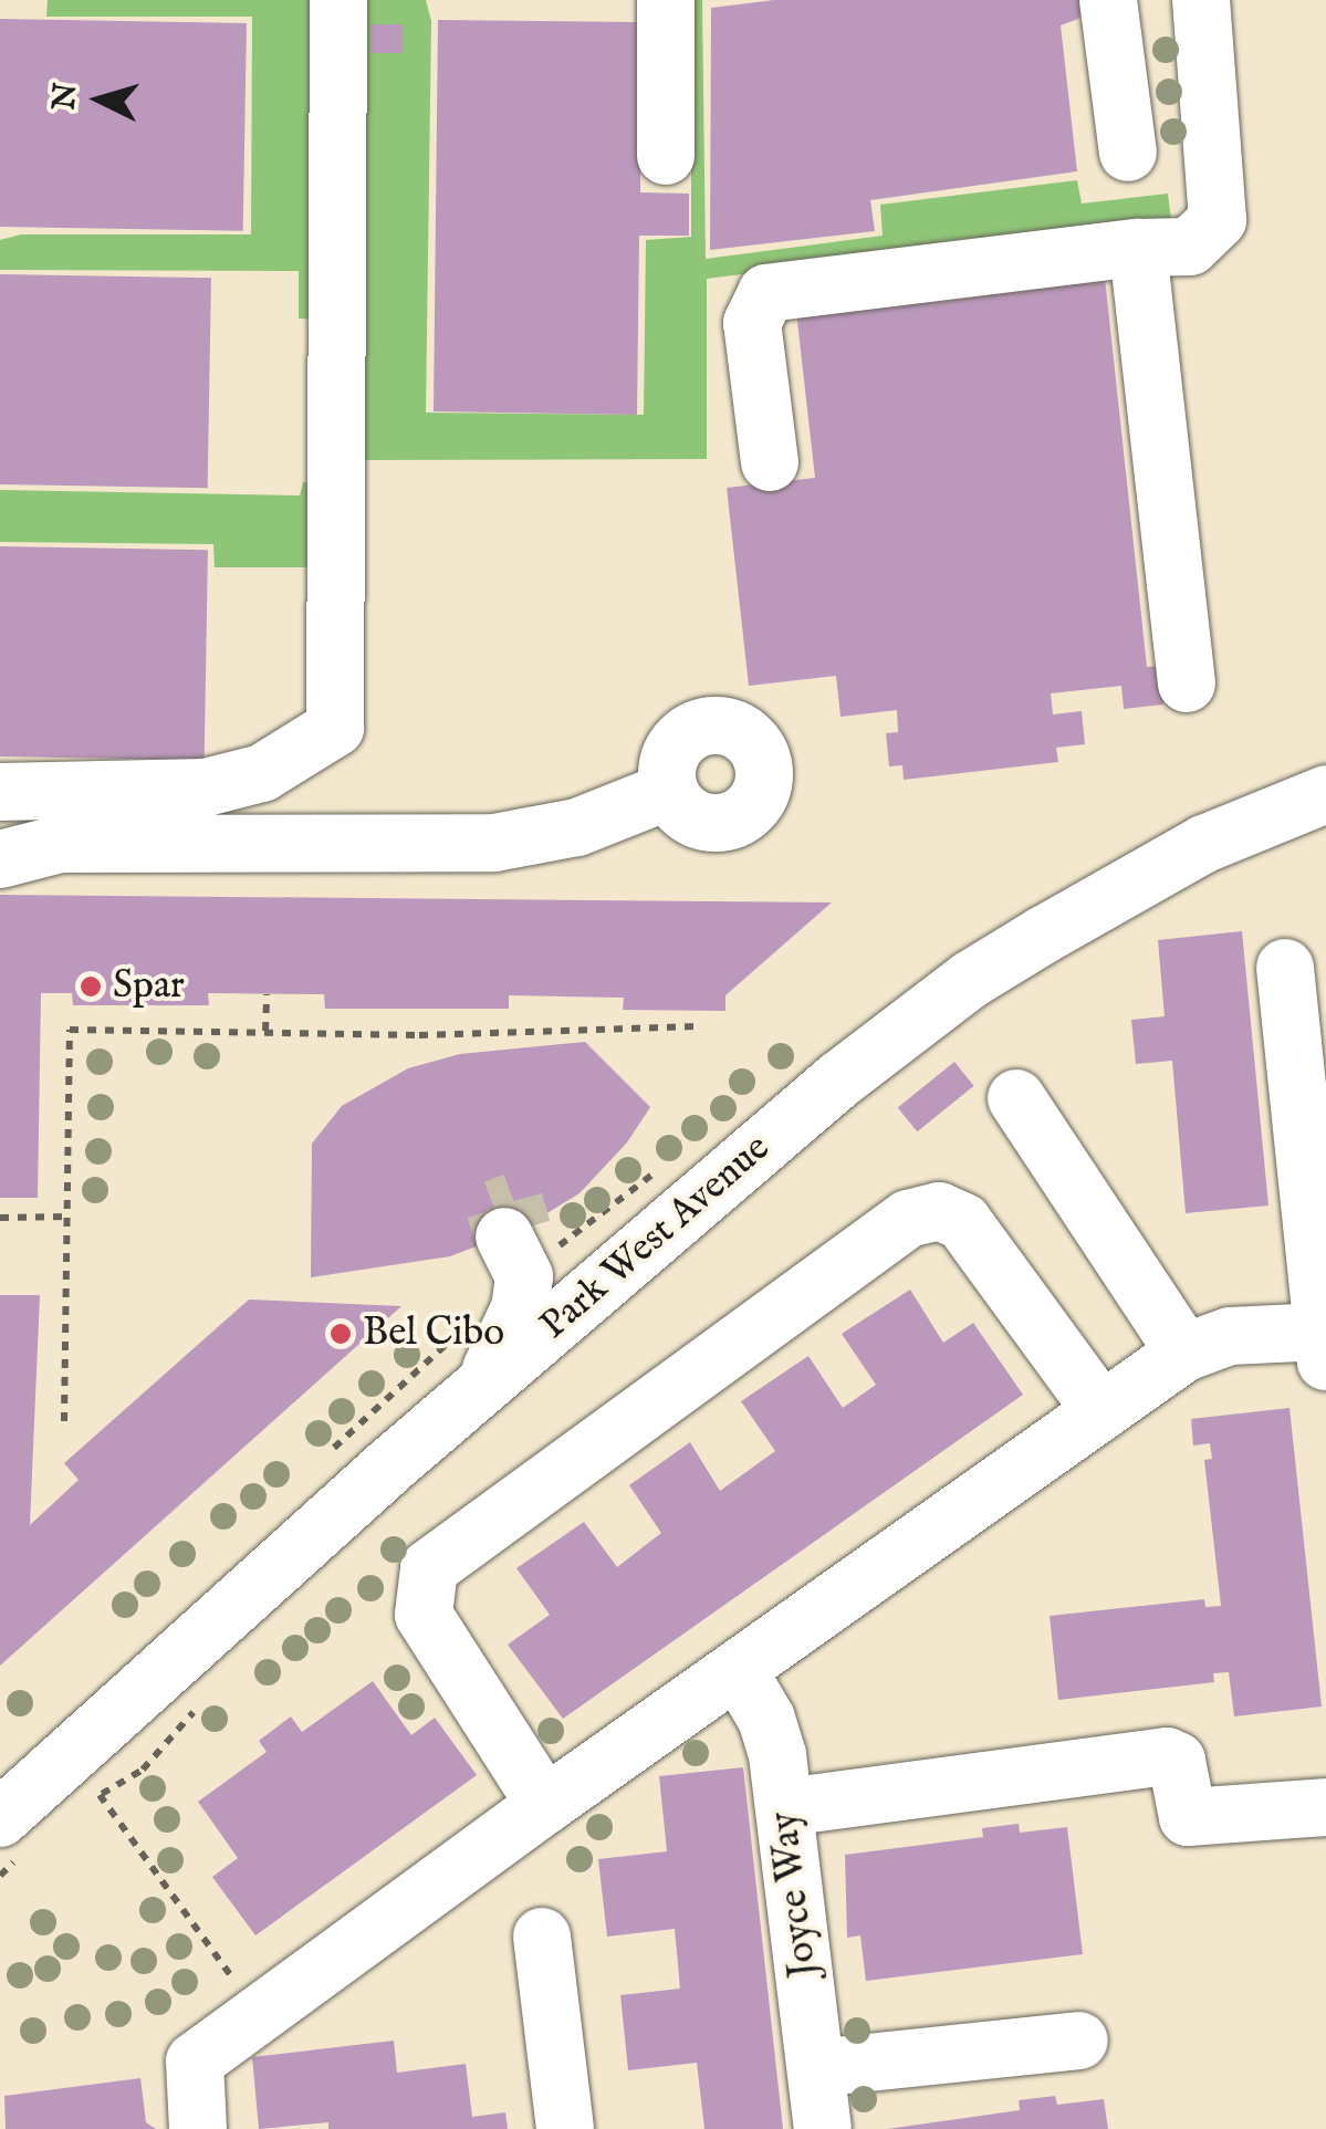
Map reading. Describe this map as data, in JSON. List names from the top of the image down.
{
  "streets": {
    "street": ["Park West Avenue", "Joyce Way"]
  },
  "places": ["Spar", "Bel Cibo"],
  "north": "left"
}
